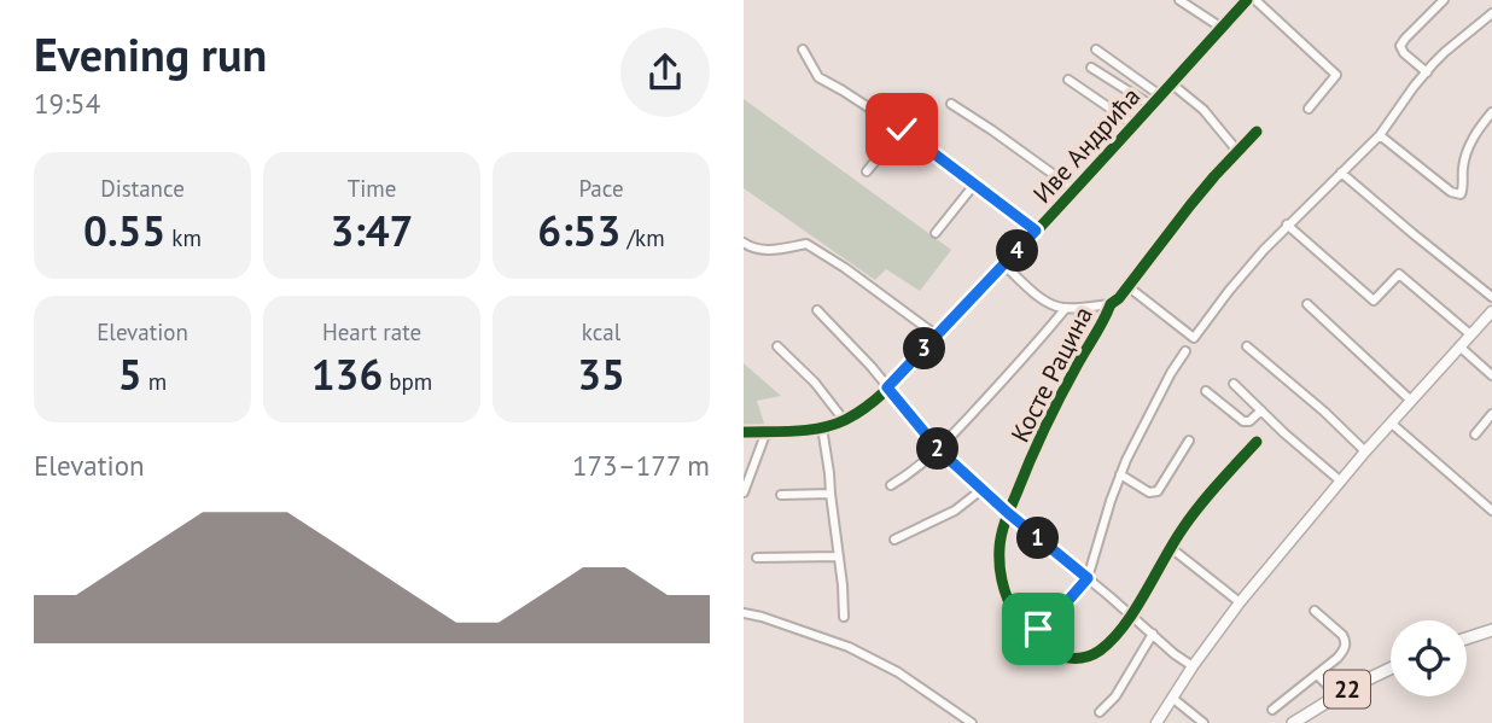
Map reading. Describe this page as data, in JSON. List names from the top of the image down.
{
  "streets": {
    "main road": ["22"],
    "street": ["Иве Андрића", "Косте Рацина"]
  },
  "page": {
    "heading": ["Evening run", "19:54"],
    "stats": [
      ["Distance", "0.55 km"],
      ["Time", "3:47"],
      ["Pace", "6:53 /km"],
      ["Elevation", "5 m"],
      ["Heart rate", "136 bpm"],
      ["kcal", "35"]
    ],
    "pins": [
      "4",
      "3",
      "2",
      "1"
    ],
    "chart": ["Elevation", "173–177 m"]
  }
}
